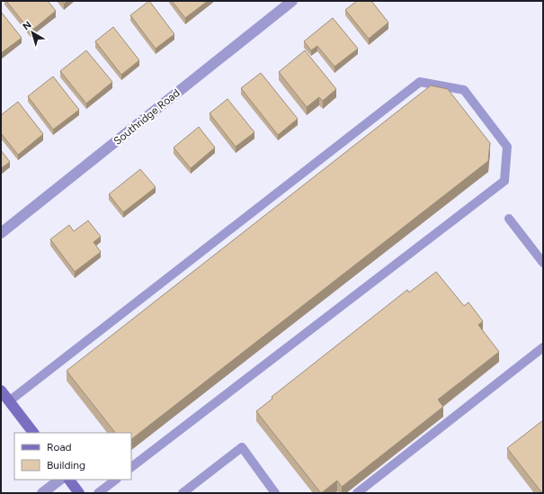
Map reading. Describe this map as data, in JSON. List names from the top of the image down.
{
  "streets": {
    "street": ["Southridge Road"]
  },
  "legend": ["Road", "Building"],
  "north": "top left"
}
